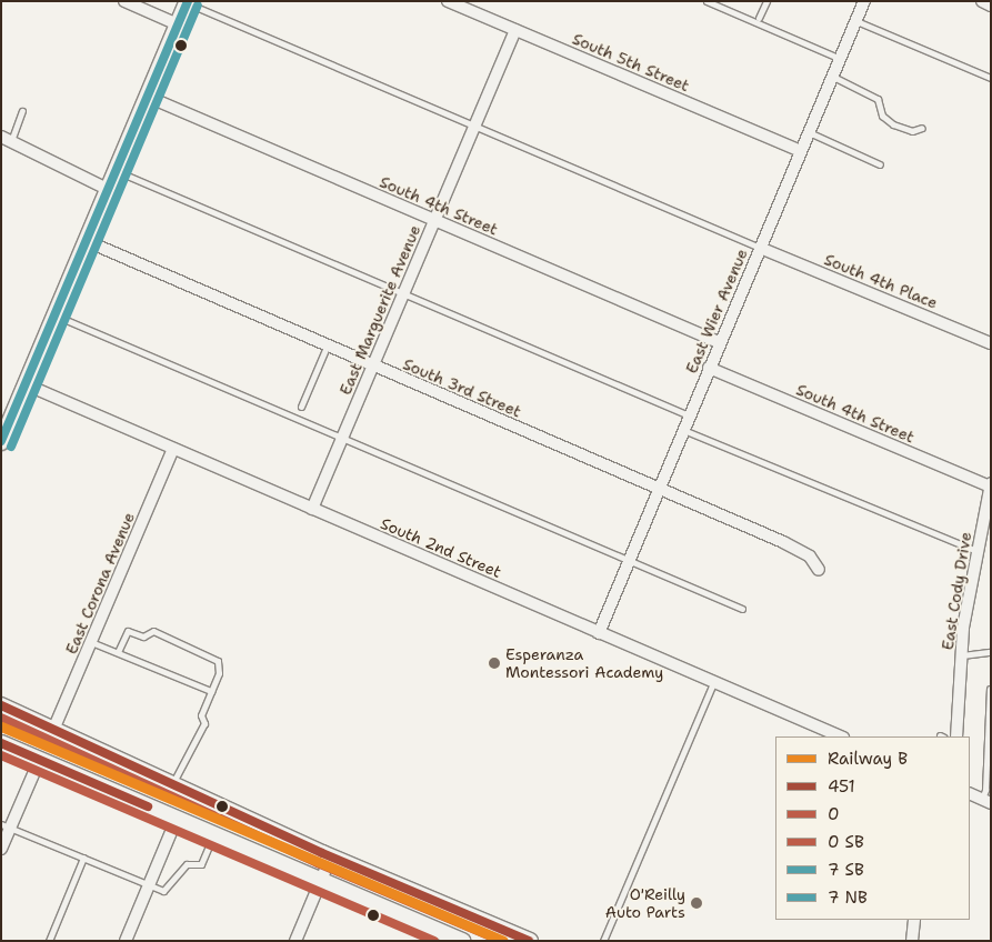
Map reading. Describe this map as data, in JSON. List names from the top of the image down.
{
  "streets": {
    "street": [
      "South 5th Street",
      "South 4th Street",
      "South 4th Place",
      "East Marguerite Avenue",
      "East Wier Avenue",
      "South 3rd Street",
      "South 2nd Street",
      "East Corona Avenue",
      "East Cody Drive"
    ]
  },
  "crossings": [
    ["South 5th Street", "East Marguerite Avenue"],
    ["South 5th Street", "East Wier Avenue"],
    ["South 4th Street", "East Marguerite Avenue"],
    ["South 4th Street", "East Wier Avenue"],
    ["South 4th Street", "East Cody Drive"],
    ["South 4th Place", "East Wier Avenue"],
    ["East Marguerite Avenue", "South 3rd Street"],
    ["East Marguerite Avenue", "South 2nd Street"],
    ["East Wier Avenue", "South 3rd Street"],
    ["East Wier Avenue", "South 2nd Street"],
    ["South 2nd Street", "East Corona Avenue"]
  ],
  "places": ["Esperanza Montessori Academy", "O'Reilly Auto Parts"],
  "lines": ["transit line 451", "transit line 0", "rail line B"],
  "legend": [
    "Railway B",
    "451",
    "0",
    "0 SB",
    "7 SB",
    "7 NB"
  ]
}
